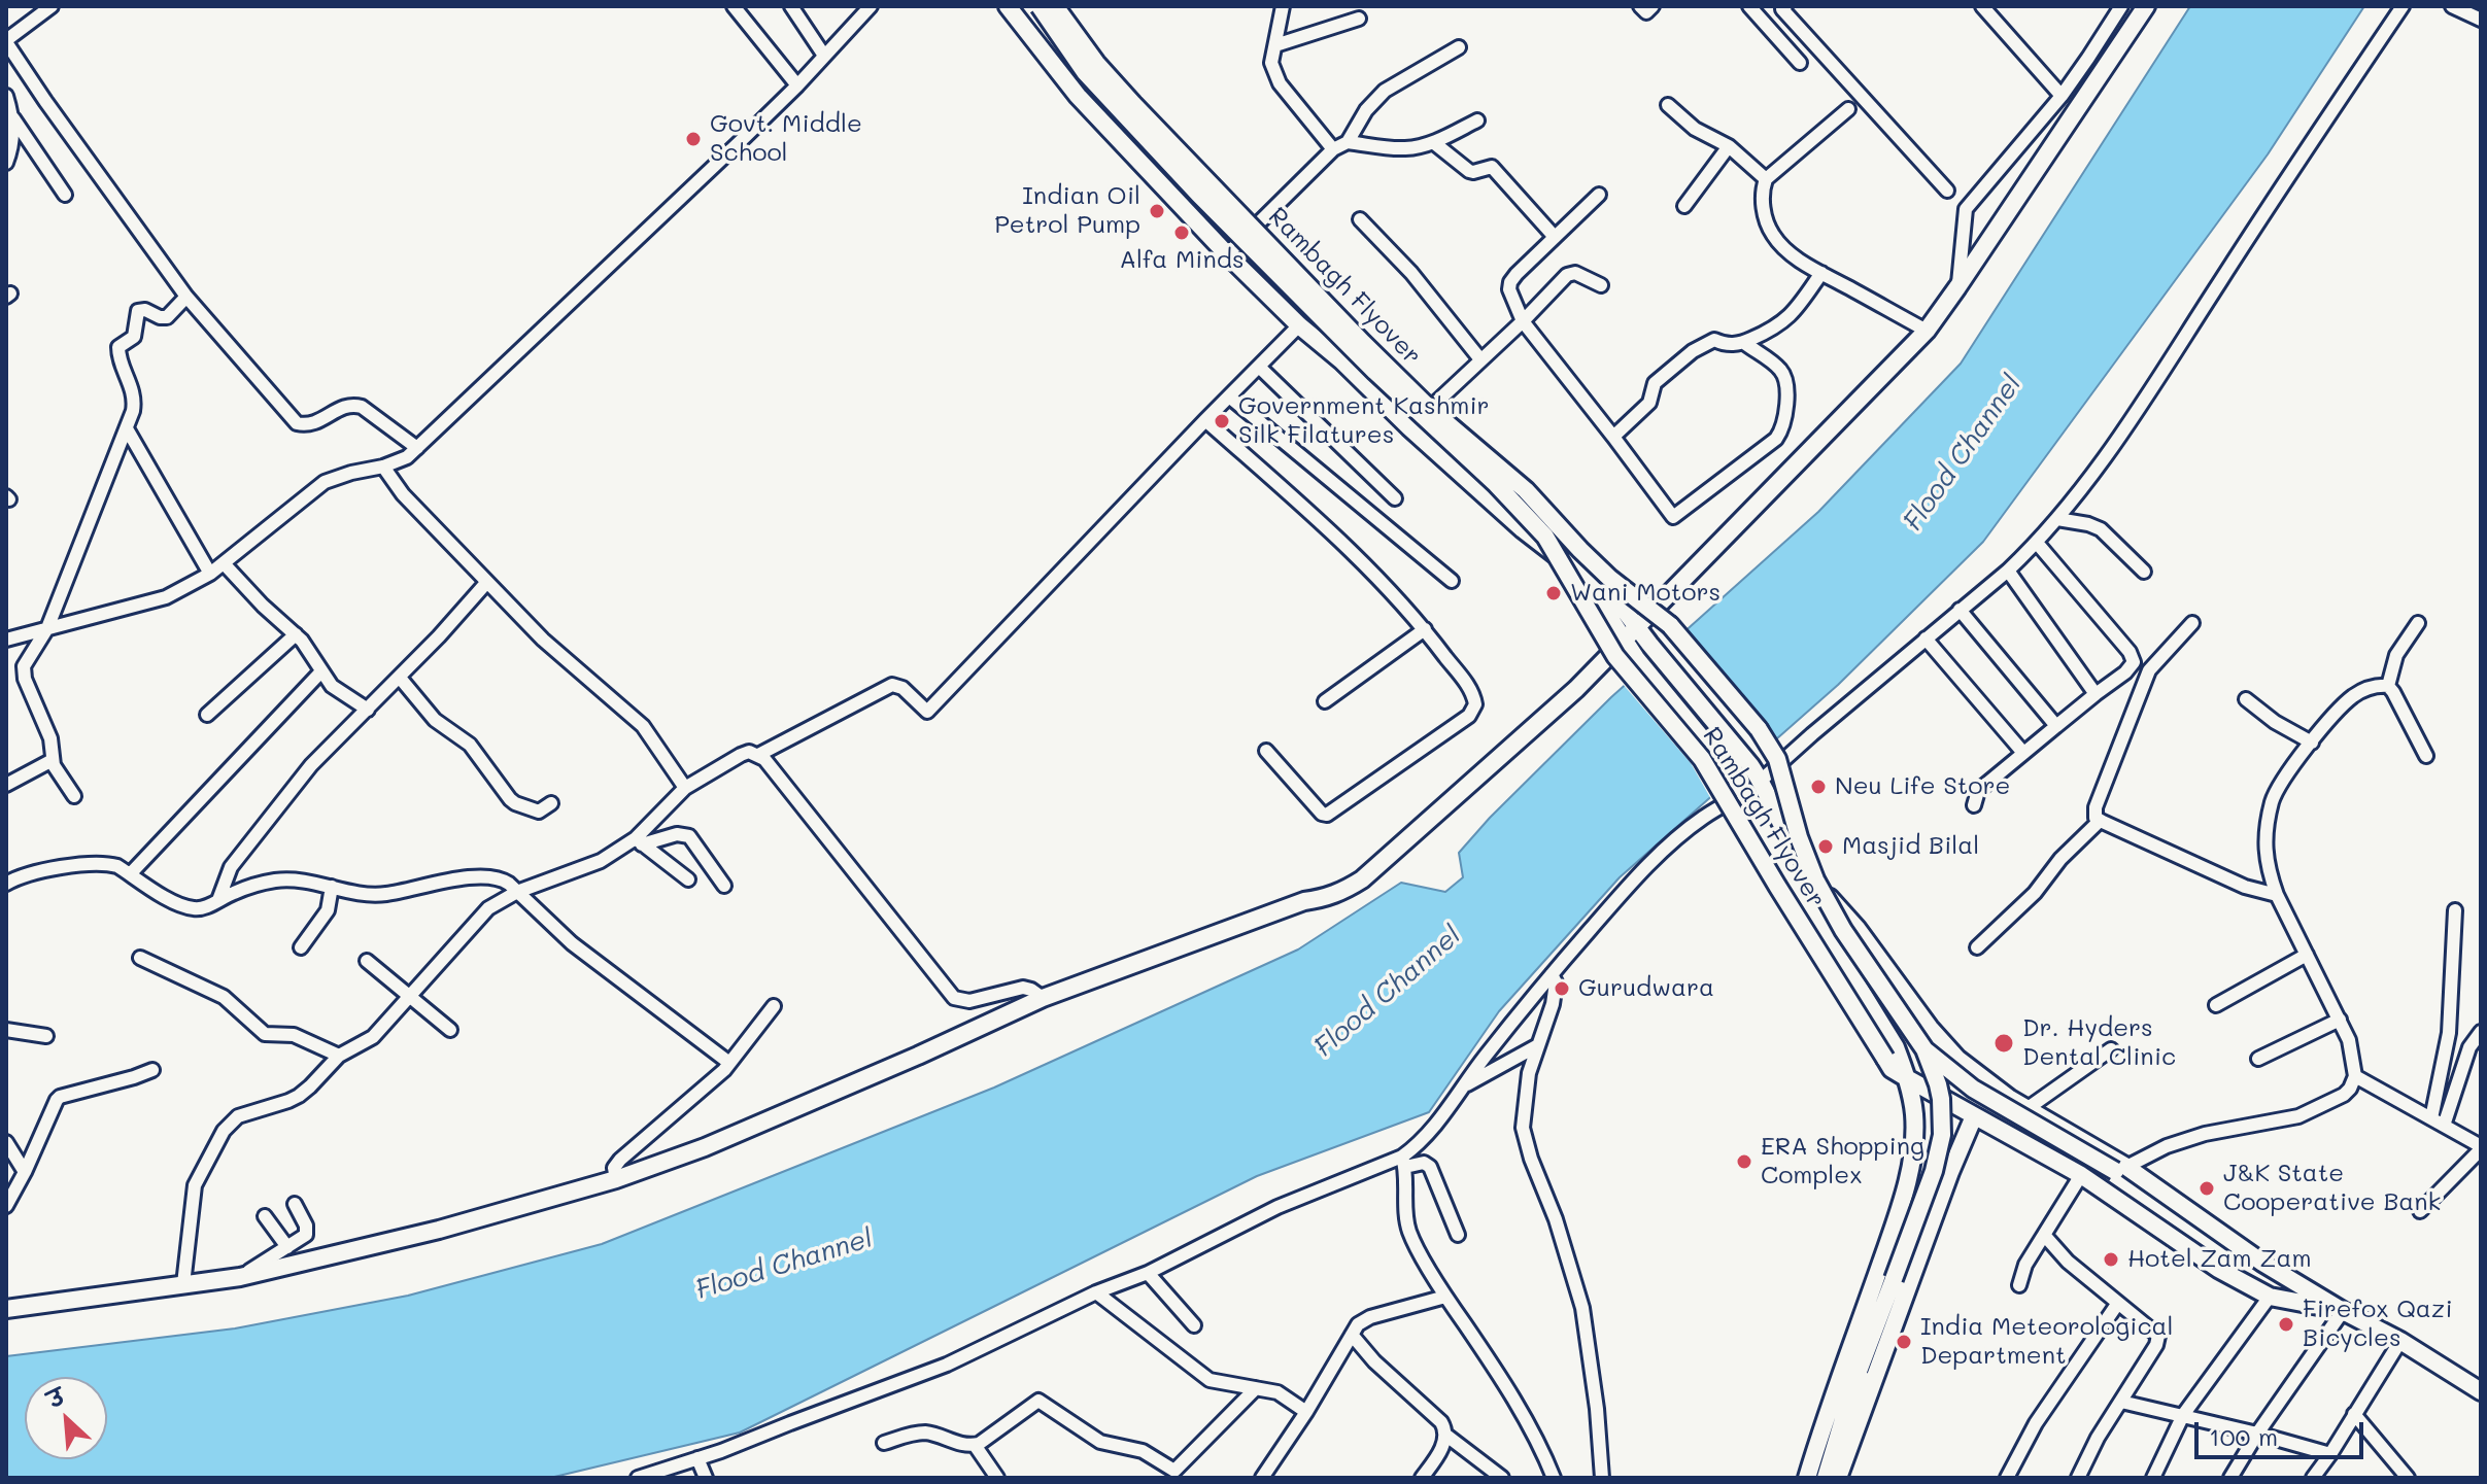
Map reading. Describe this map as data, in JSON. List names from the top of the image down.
{
  "streets": {
    "main road": ["Rambagh Flyover"]
  },
  "water": ["Flood Channel"],
  "places": [
    "Govt. Middle School",
    "Indian Oil Petrol Pump",
    "Alfa Minds",
    "Government Kashmir Silk Filatures",
    "Wani Motors",
    "Neu Life Store",
    "Masjid Bilal",
    "Gurudwara",
    "Dr. Hyders Dental Clinic",
    "ERA Shopping Complex",
    "J&K State Cooperative Bank",
    "Hotel Zam Zam",
    "Firefox Qazi Bicycles",
    "India Meteorological Department"
  ],
  "scale_bar": "100 m",
  "north": "top left"
}
